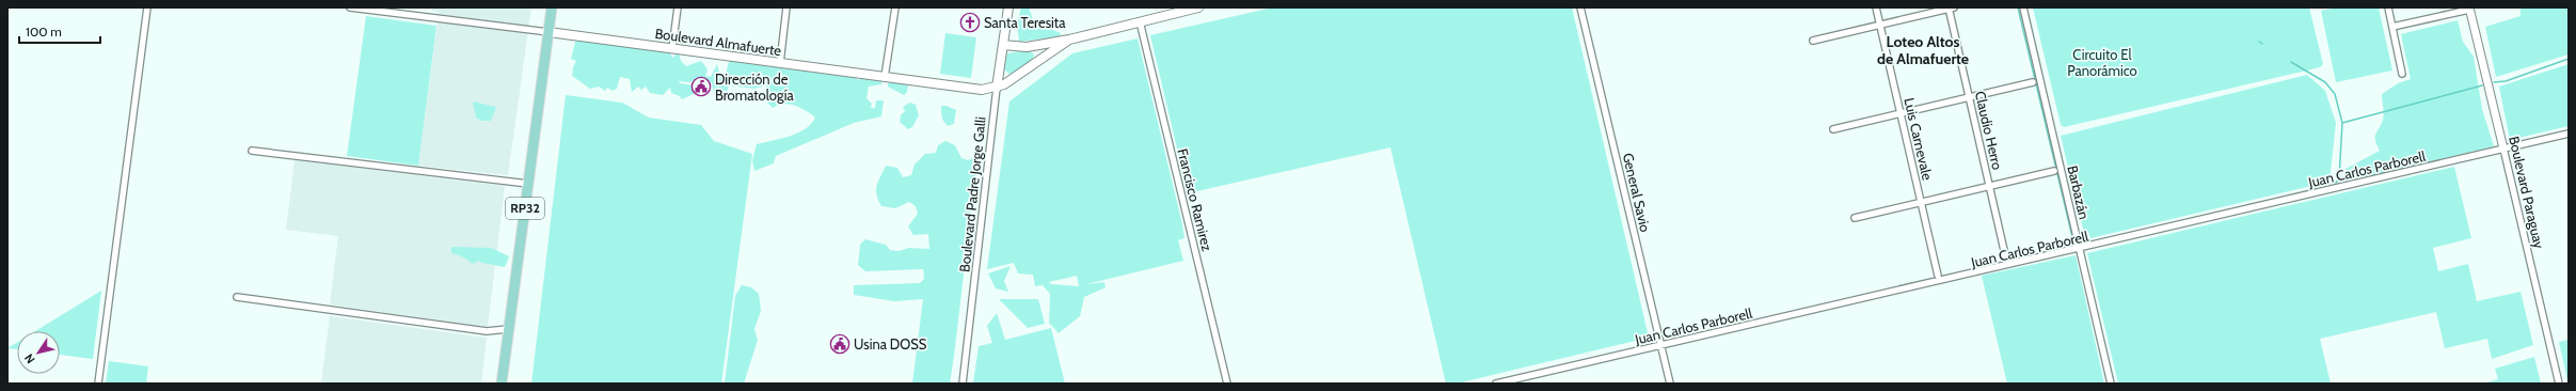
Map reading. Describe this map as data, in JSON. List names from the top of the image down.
{
  "streets": {
    "main road": ["Boulevard Almafuerte", "Boulevard Padre Jorge Galli", "RP32"],
    "street": [
      "Claudio Herro",
      "Luis Carnevale",
      "Juan Carlos Parborell",
      "General Savio",
      "Barbazán",
      "Boulevard Paraguay",
      "Francisco Ramirez"
    ]
  },
  "crossings": [
    ["Boulevard Almafuerte", "Boulevard Padre Jorge Galli"],
    ["Boulevard Almafuerte", "Francisco Ramirez"],
    ["Boulevard Almafuerte", "RP32"],
    ["Juan Carlos Parborell", "General Savio"],
    ["Juan Carlos Parborell", "Barbazán"],
    ["Juan Carlos Parborell", "Boulevard Paraguay"]
  ],
  "districts": ["Loteo Altos de Almafuerte"],
  "parks": ["Circuito El Panorámico"],
  "places": {
    "church": ["Santa Teresita"],
    "public building": ["Dirección de Bromatología", "Usina DOSS"]
  },
  "scale_bar": "100 m",
  "north": "bottom left"
}
